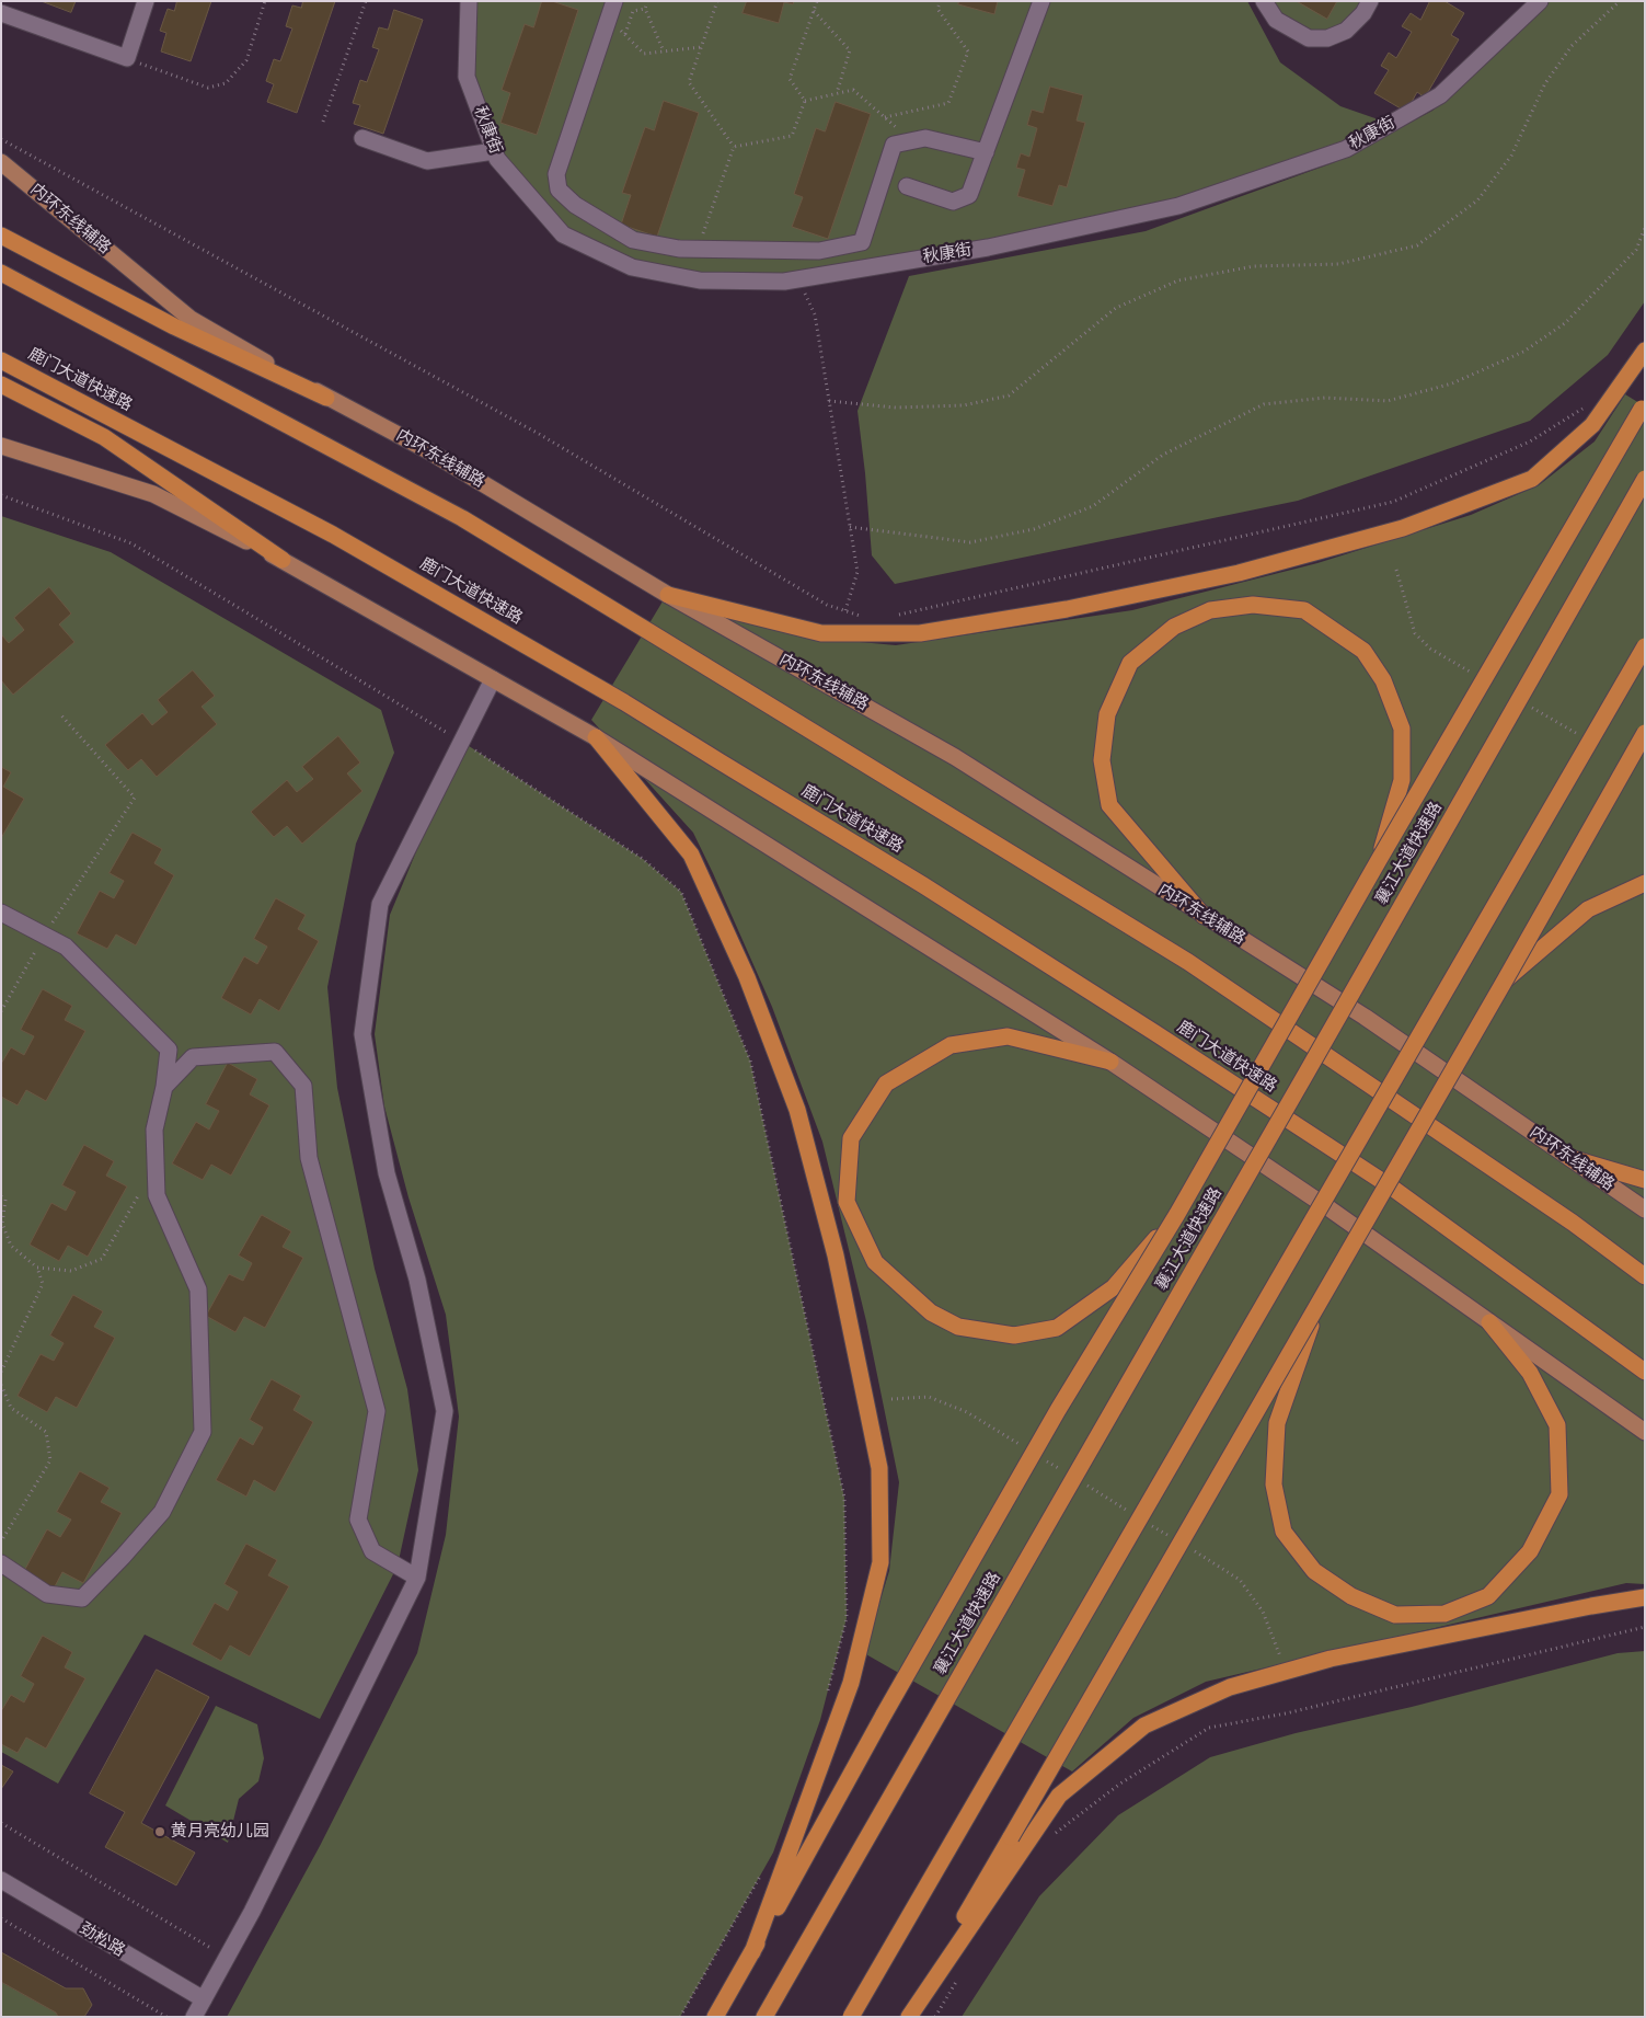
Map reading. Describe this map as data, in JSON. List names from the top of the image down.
{
  "streets": {
    "highway": ["鹿门大道快速路", "襄江大道快速路"],
    "main road": ["内环东线辅路"],
    "street": ["秋康街", "劲松路"]
  },
  "places": ["黄月亮幼儿园"]
}
